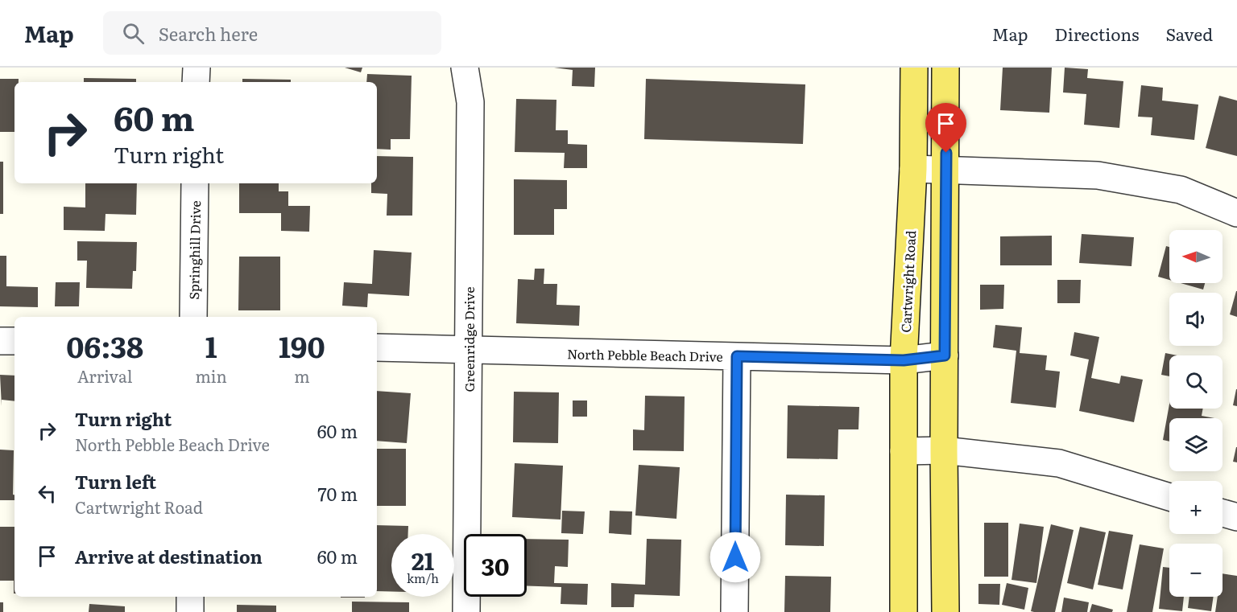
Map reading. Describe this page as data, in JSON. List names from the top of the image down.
{
  "streets": {
    "main road": ["Cartwright Road"],
    "street": ["Springhill Drive", "Greenridge Drive", "North Pebble Beach Drive"]
  },
  "crossings": [
    ["Cartwright Road", "North Pebble Beach Drive"],
    ["Greenridge Drive", "North Pebble Beach Drive"]
  ],
  "north": "left",
  "page": {
    "header": "Map",
    "search": "Search here",
    "nav": ["Map", "Directions", "Saved"],
    "turn": ["60 m", "Turn right"],
    "map_buttons": ["+", "−"],
    "eta": [
      "06:38",
      "Arrival",
      "1",
      "min",
      "190",
      "m"
    ],
    "list": [
      {
        "name": "Turn right",
        "note": "North Pebble Beach Drive",
        "value": "60 m"
      },
      {
        "name": "Turn left",
        "note": "Cartwright Road",
        "value": "70 m"
      },
      {
        "name": "Arrive at destination",
        "value": "60 m"
      }
    ],
    "speed": "21 km/h",
    "limit": "30"
  }
}
